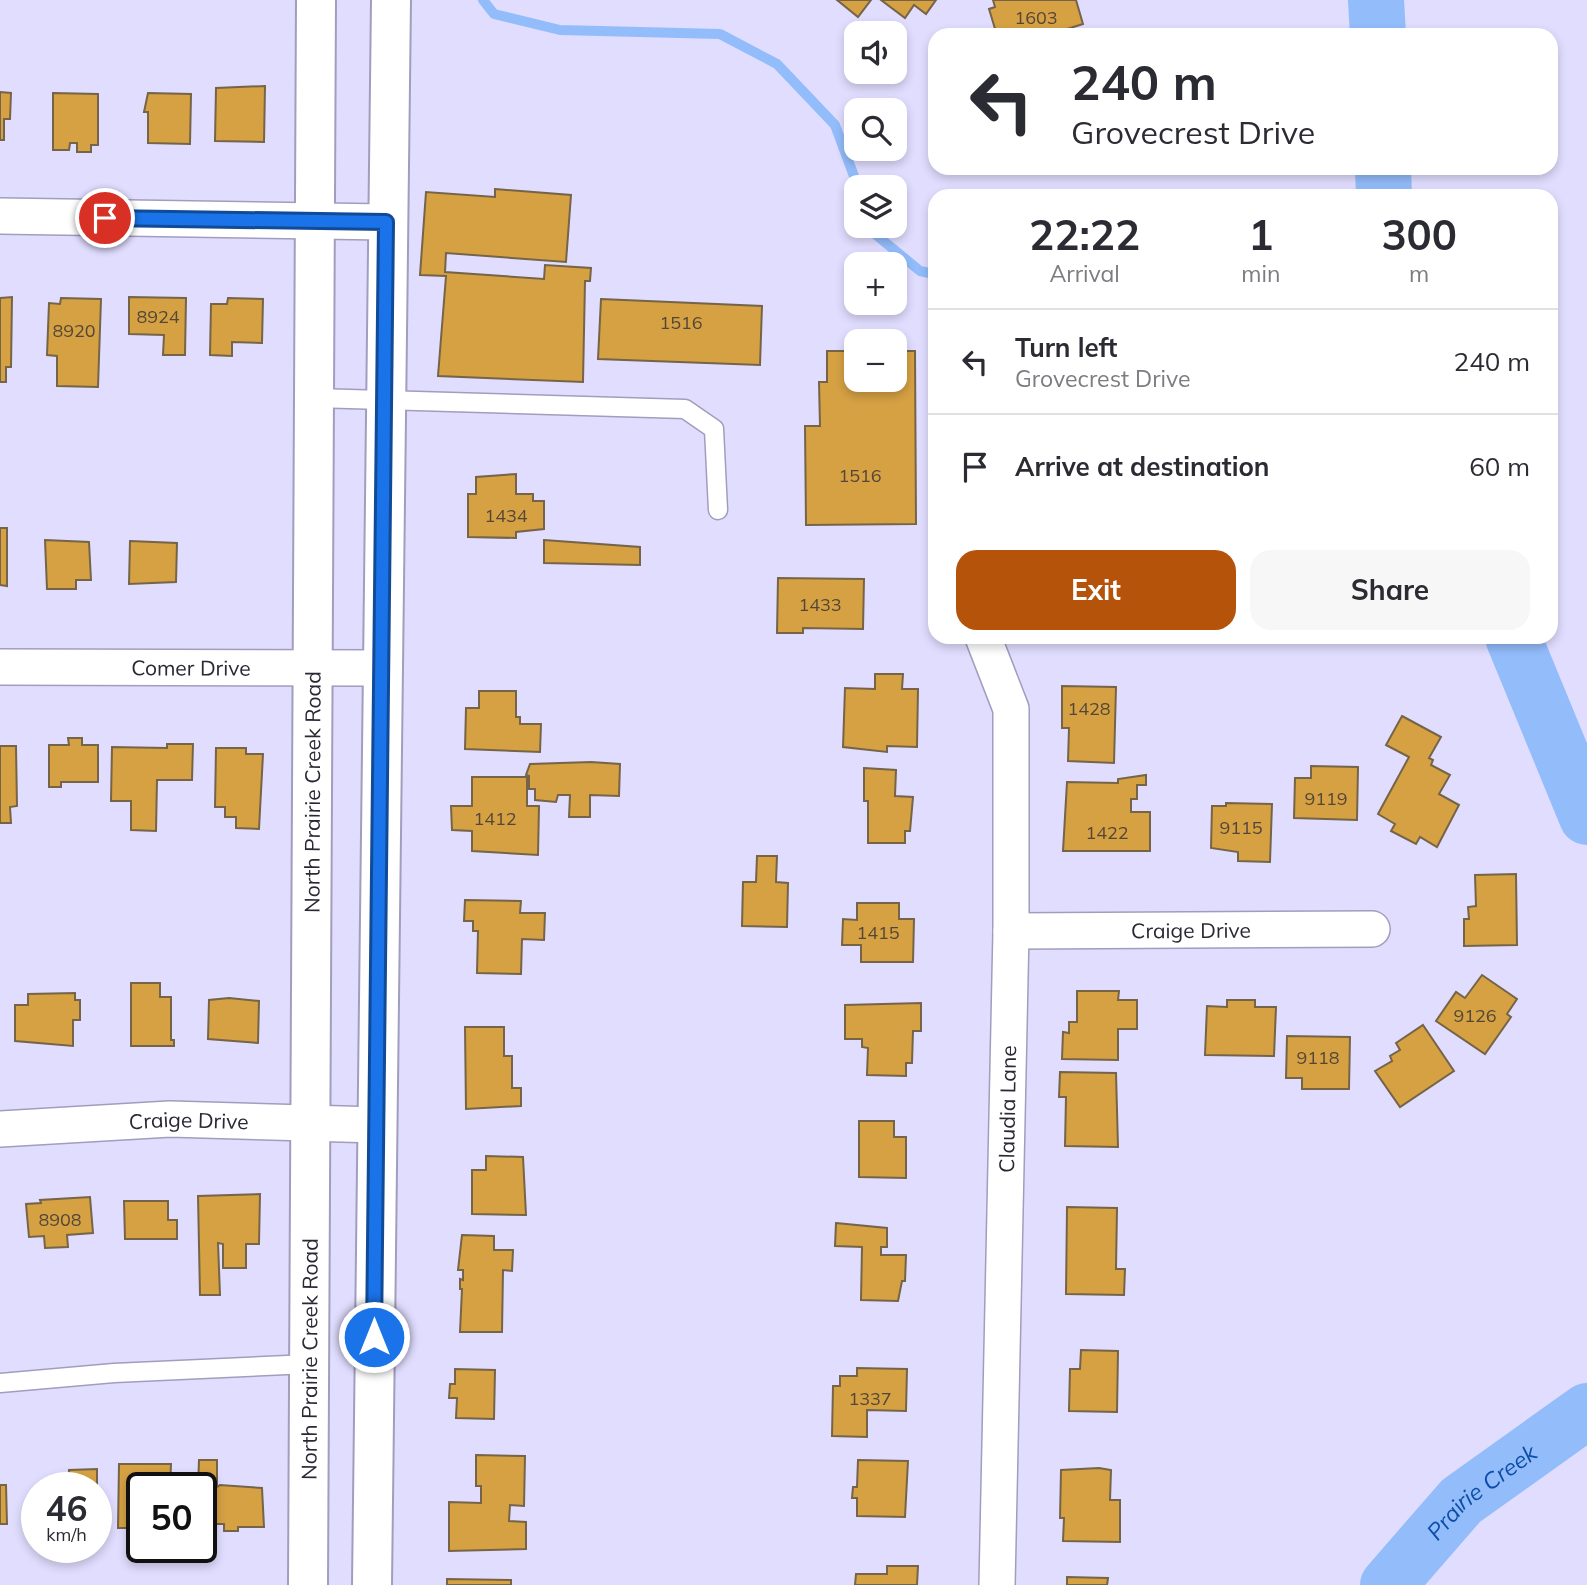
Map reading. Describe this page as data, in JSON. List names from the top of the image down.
{
  "streets": {
    "main road": ["North Prairie Creek Road"],
    "street": ["Comer Drive", "Craige Drive", "Claudia Lane"]
  },
  "crossings": [
    ["Comer Drive", "North Prairie Creek Road"],
    ["North Prairie Creek Road", "Craige Drive"],
    ["Craige Drive", "Claudia Lane"]
  ],
  "water": ["Prairie Creek"],
  "house_numbers": [
    "1603",
    "8924",
    "1516",
    "8920",
    "1516",
    "1434",
    "1433",
    "1428",
    "9119",
    "1412",
    "9115",
    "1422",
    "1415",
    "9126",
    "9118",
    "8908",
    "1337"
  ],
  "page": {
    "map_buttons": ["+", "−"],
    "turn": ["240 m", "Grovecrest Drive"],
    "eta": [
      "22:22",
      "Arrival",
      "1",
      "min",
      "300",
      "m"
    ],
    "list": [
      {
        "name": "Turn left",
        "note": "Grovecrest Drive",
        "value": "240 m"
      },
      {
        "name": "Arrive at destination",
        "value": "60 m"
      }
    ],
    "buttons": ["Exit", "Share"],
    "speed": "46 km/h",
    "limit": "50"
  }
}
